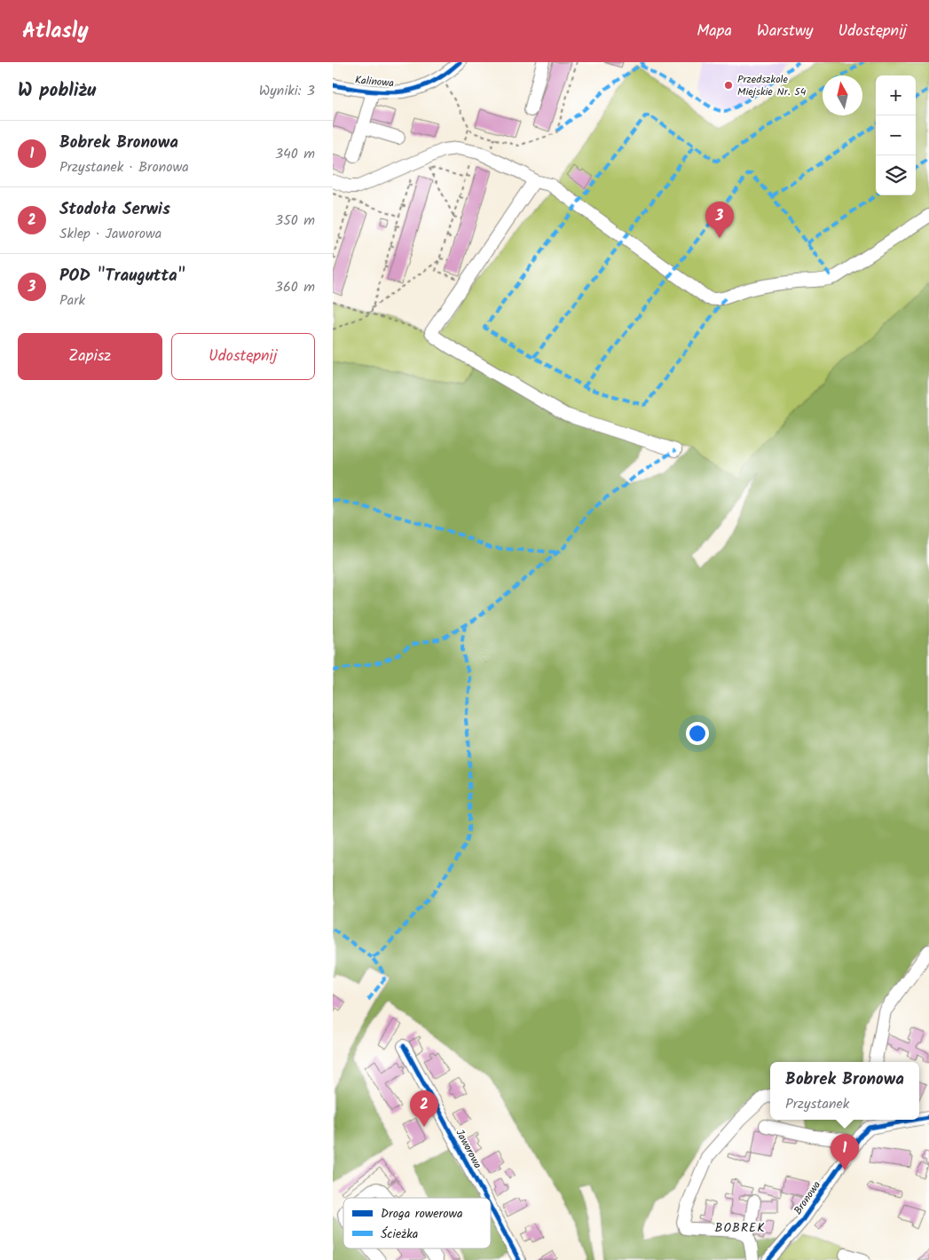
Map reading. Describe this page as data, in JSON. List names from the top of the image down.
{
  "streets": {
    "street": ["Kalinowa", "Jaworowa", "Bronowa"]
  },
  "districts": ["BOBREK"],
  "places": ["Przedszkole Miejskie Nr. 54"],
  "legend": ["Droga rowerowa", "Ścieżka"],
  "north": "top",
  "page": {
    "header": "Atlasly",
    "nav": ["Mapa", "Warstwy", "Udostępnij"],
    "heading": ["W pobliżu", "Wyniki: 3"],
    "map_buttons": ["+", "−"],
    "list": [
      {
        "mark": "1",
        "name": "Bobrek Bronowa",
        "note": "Przystanek · Bronowa",
        "value": "340 m"
      },
      {
        "mark": "2",
        "name": "Stodoła Serwis",
        "note": "Sklep · Jaworowa",
        "value": "350 m"
      },
      {
        "mark": "3",
        "name": "POD \"Traugutta\"",
        "note": "Park",
        "value": "360 m"
      }
    ],
    "pins": ["3", "2", "1"],
    "buttons": ["Zapisz", "Udostępnij"],
    "popup": ["Bobrek Bronowa", "Przystanek"]
  }
}
